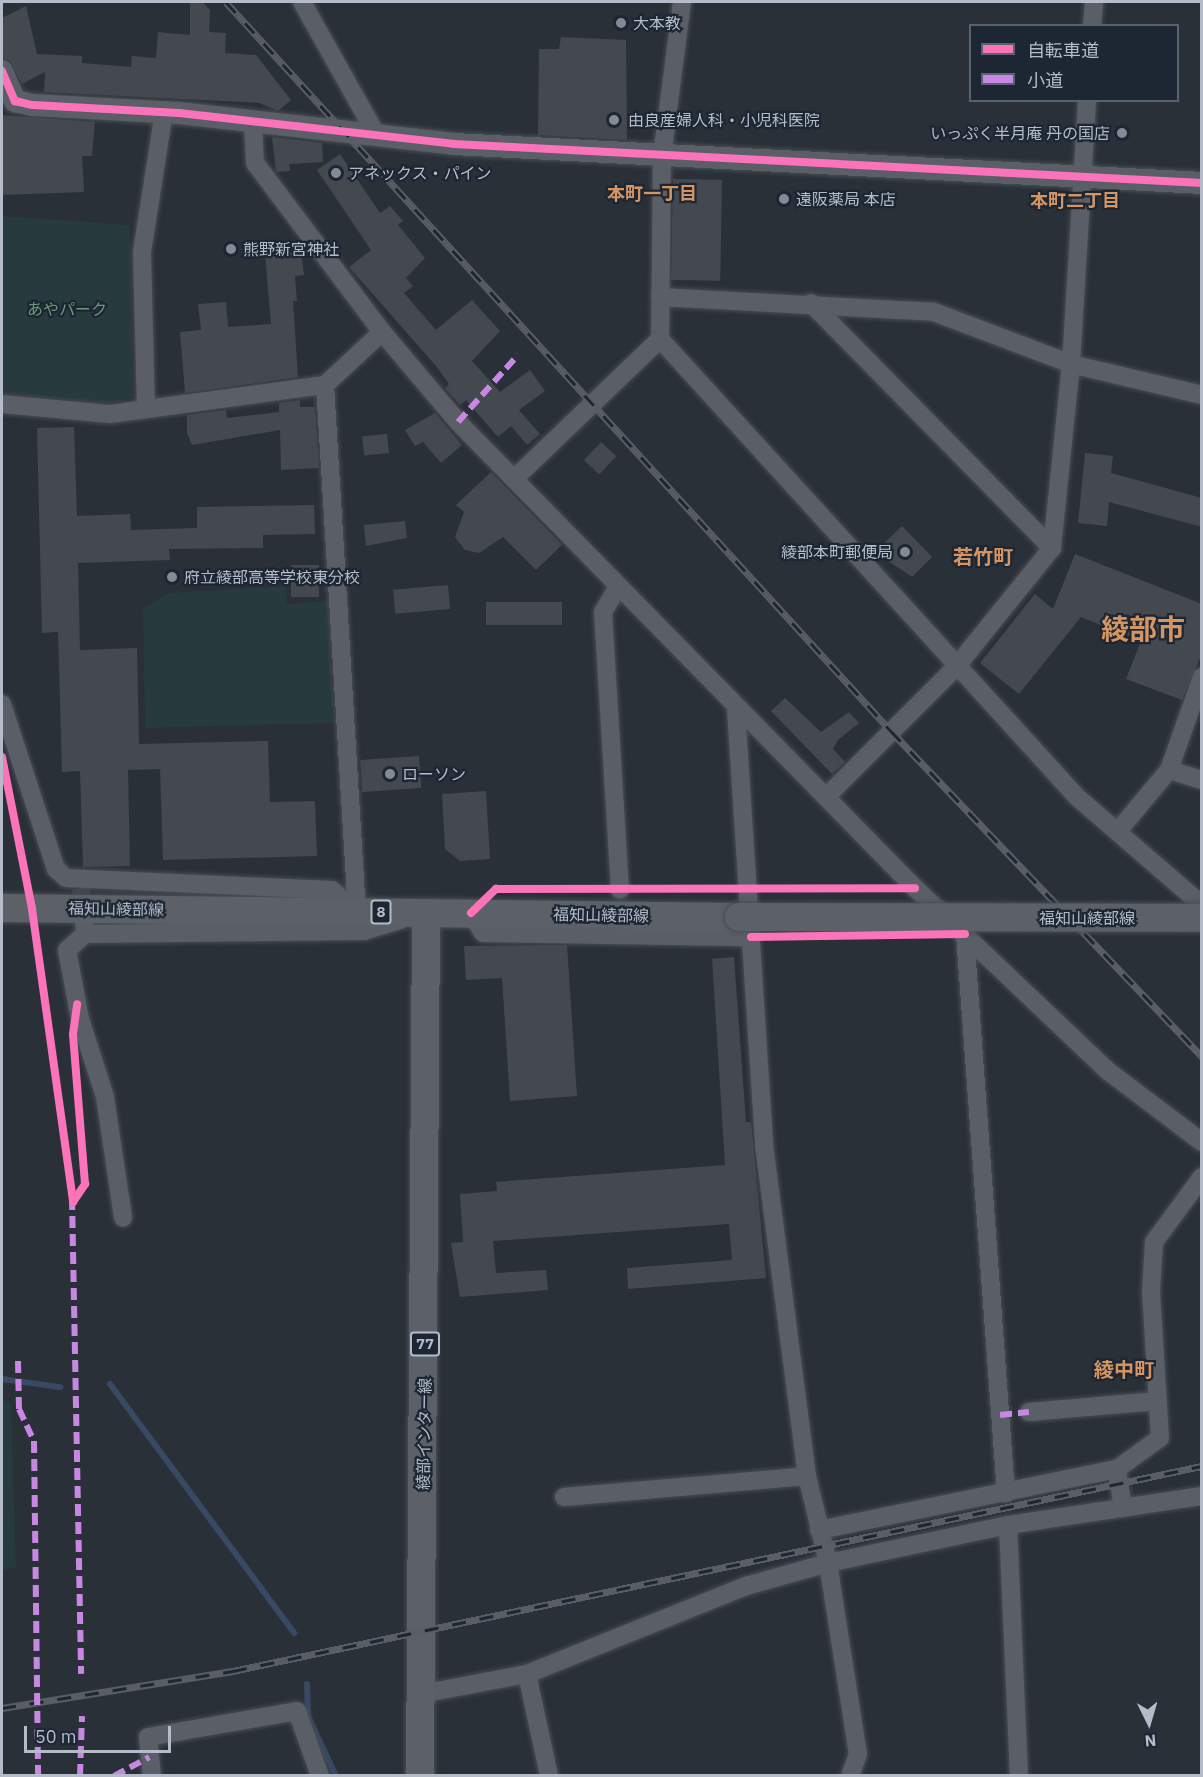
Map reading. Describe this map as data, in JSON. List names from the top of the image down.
{
  "streets": {
    "main road": [
      "福知山綾部線",
      "8",
      "77",
      "綾部インター線"
    ]
  },
  "crossings": [
    ["福知山綾部線", "綾部インター線"]
  ],
  "districts": [
    "本町一丁目",
    "本町二丁目",
    "若竹町",
    "綾部市",
    "綾中町"
  ],
  "parks": ["あやパーク"],
  "places": [
    "大本教",
    "由良産婦人科・小児科医院",
    "いっぷく半月庵 丹の国店",
    "アネックス・パイン",
    "遠阪薬局 本店",
    "熊野新宮神社",
    "綾部本町郵便局",
    "府立綾部高等学校東分校",
    "ローソン"
  ],
  "legend": ["自転車道", "小道"],
  "scale_bar": "50 m",
  "north": "bottom"
}
